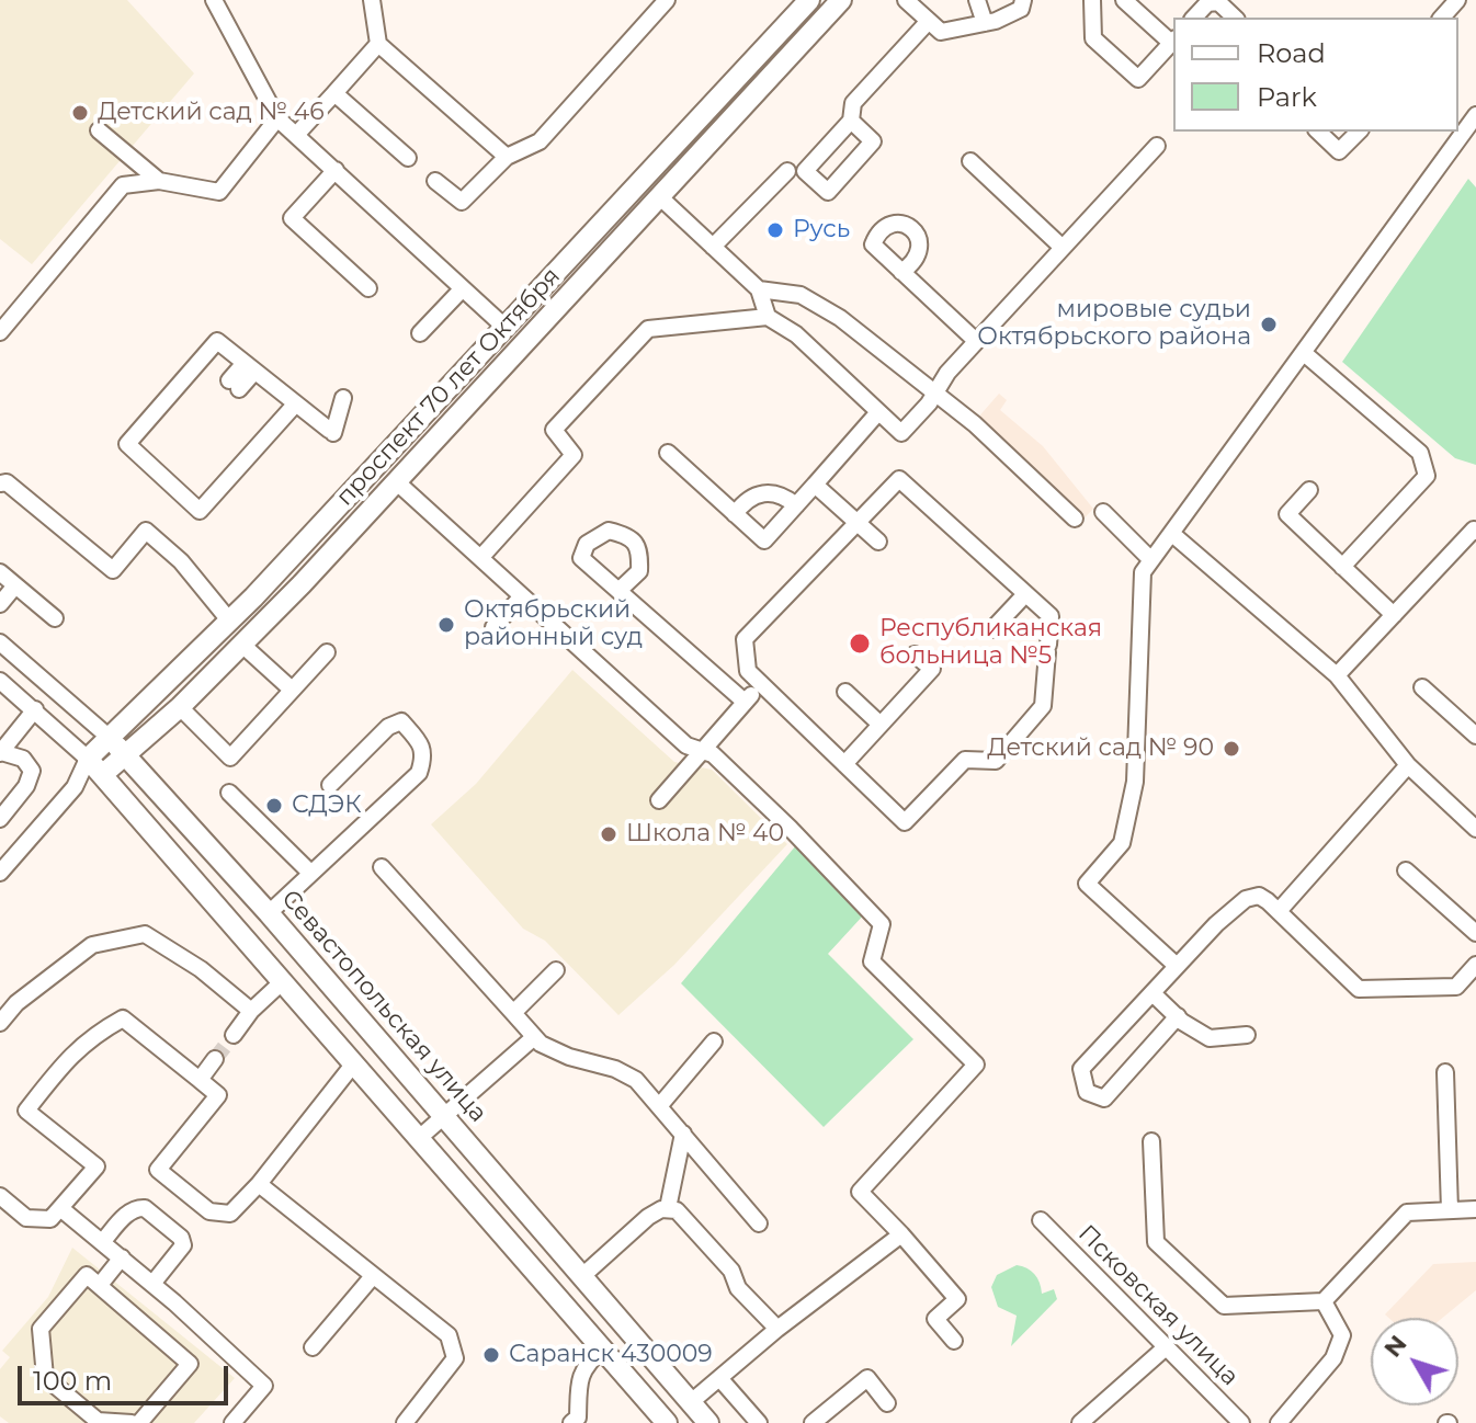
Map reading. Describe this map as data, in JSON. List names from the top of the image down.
{
  "streets": {
    "main road": ["проспект 70 лет Октября", "Севастопольская улица"],
    "street": ["Псковская улица"]
  },
  "crossings": [
    ["проспект 70 лет Октября", "Севастопольская улица"]
  ],
  "places": [
    "Детский сад № 46",
    "Русь",
    "мировые судьи Октябрьского района",
    "Октябрьский районный суд",
    "Республиканская больница №5",
    "Детский сад № 90",
    "СДЭК",
    "Школа № 40",
    "Саранск 430009"
  ],
  "legend": ["Road", "Park"],
  "scale_bar": "100 m",
  "north": "top left"
}
